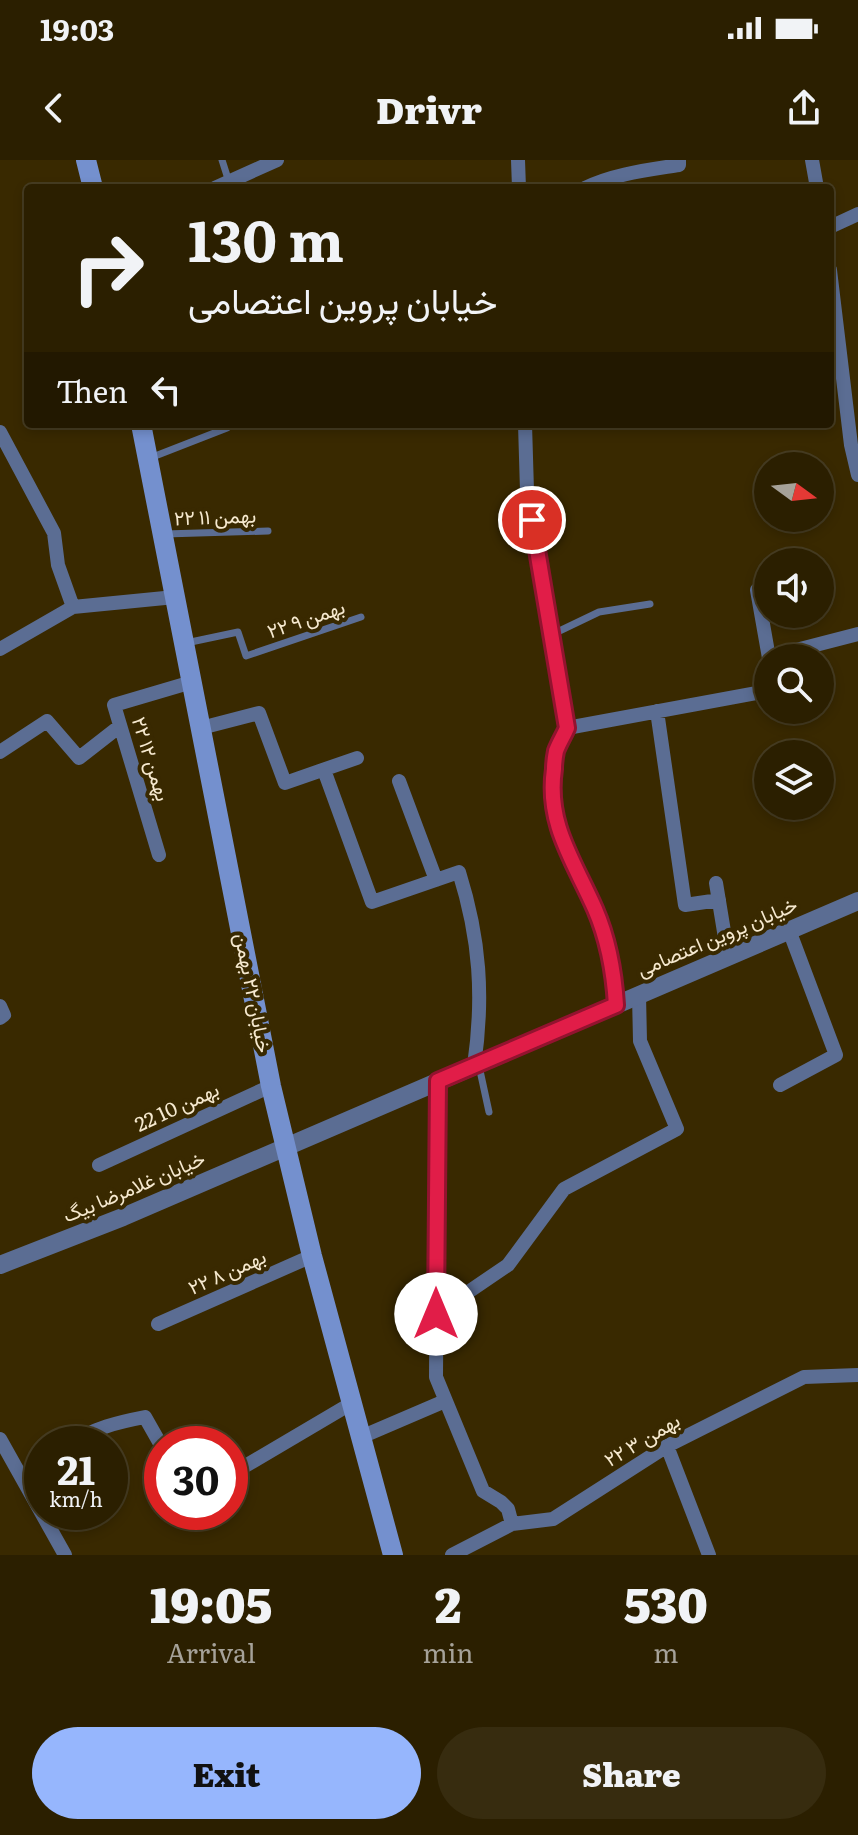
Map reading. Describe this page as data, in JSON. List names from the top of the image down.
{
  "streets": {
    "main road": ["خیابان ۲۲ بهمن"],
    "street": [
      "۲۲ بهمن ۱۲",
      "خیابان پروین اعتصامی",
      "22 بهمن 10",
      "خیابان غلامرضا بیگ",
      "۲۲ بهمن ۸",
      "۲۲ بهمن ۳"
    ],
    "lane": ["۲۲ بهمن ۱۱", "۲۲ بهمن ۹"]
  },
  "crossings": [
    ["۲۲ بهمن ۱۱", "خیابان ۲۲ بهمن"],
    ["۲۲ بهمن ۹", "خیابان ۲۲ بهمن"],
    ["۲۲ بهمن ۱۲", "خیابان ۲۲ بهمن"],
    ["خیابان پروین اعتصامی", "خیابان ۲۲ بهمن"],
    ["خیابان پروین اعتصامی", "خیابان غلامرضا بیگ"],
    ["خیابان ۲۲ بهمن", "22 بهمن 10"],
    ["خیابان ۲۲ بهمن", "خیابان غلامرضا بیگ"],
    ["خیابان ۲۲ بهمن", "۲۲ بهمن ۸"]
  ],
  "north": "right",
  "page": {
    "status": "19:03",
    "header": "Drivr",
    "turn": ["130 m", "خیابان پروین اعتصامی"],
    "then": "Then",
    "speed": "21 km/h",
    "limit": "30",
    "eta": [
      "19:05",
      "Arrival",
      "2",
      "min",
      "530",
      "m"
    ],
    "buttons": ["Exit", "Share"]
  }
}
